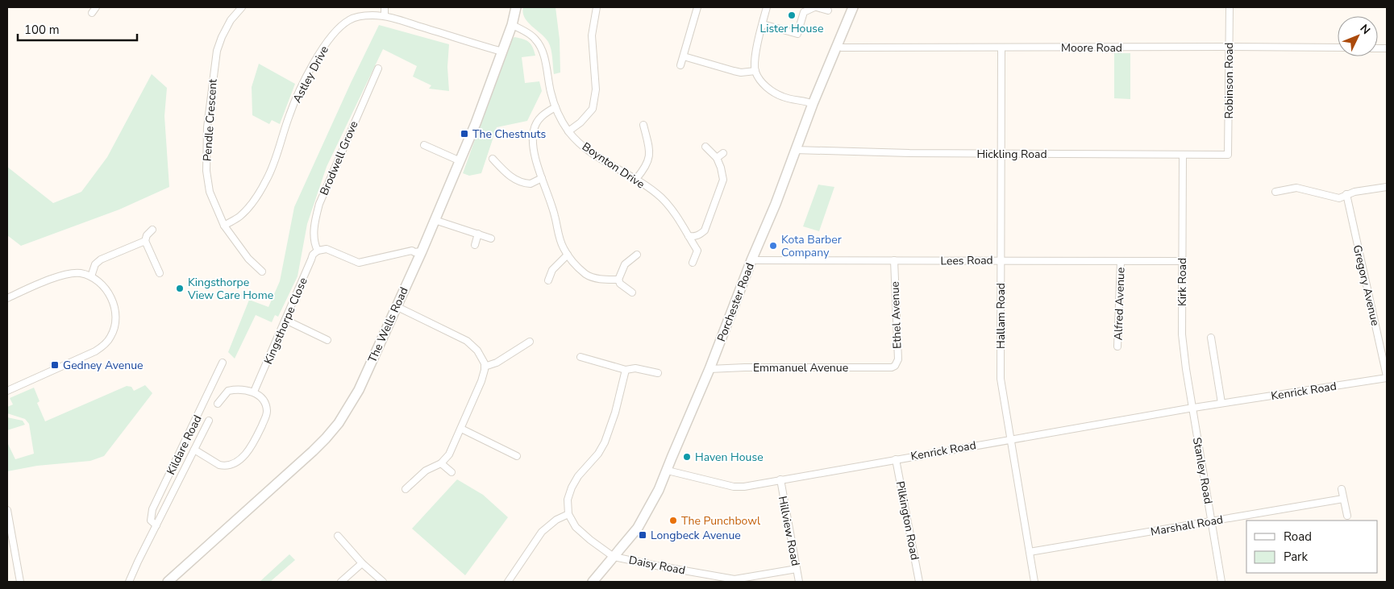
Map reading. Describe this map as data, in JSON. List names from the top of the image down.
{
  "streets": {
    "street": [
      "Moore Road",
      "Astley Drive",
      "Robinson Road",
      "Pendle Crescent",
      "Hickling Road",
      "Brodwell Grove",
      "Boynton Drive",
      "Lees Road",
      "Kirk Road",
      "Gregory Avenue",
      "Porchester Road",
      "Alfred Avenue",
      "Ethel Avenue",
      "Hallam Road",
      "Kingsthorpe Close",
      "The Wells Road",
      "Emmanuel Avenue",
      "Kenrick Road",
      "Kildare Road",
      "Stanley Road",
      "Pilkington Road",
      "Marshall Road",
      "Hillview Road",
      "Daisy Road"
    ]
  },
  "crossings": [
    ["Moore Road", "Robinson Road"],
    ["Moore Road", "Porchester Road"],
    ["Moore Road", "Hallam Road"],
    ["Astley Drive", "Pendle Crescent"],
    ["Astley Drive", "The Wells Road"],
    ["Robinson Road", "Hickling Road"],
    ["Hickling Road", "Kirk Road"],
    ["Hickling Road", "Porchester Road"],
    ["Hickling Road", "Hallam Road"],
    ["Brodwell Grove", "Kingsthorpe Close"],
    ["Boynton Drive", "The Wells Road"],
    ["Lees Road", "Kirk Road"],
    ["Lees Road", "Porchester Road"],
    ["Lees Road", "Alfred Avenue"],
    ["Lees Road", "Ethel Avenue"],
    ["Lees Road", "Hallam Road"],
    ["Kirk Road", "Kenrick Road"],
    ["Kirk Road", "Stanley Road"],
    ["Gregory Avenue", "Kenrick Road"],
    ["Porchester Road", "Emmanuel Avenue"],
    ["Porchester Road", "Kenrick Road"],
    ["Porchester Road", "Daisy Road"],
    ["Ethel Avenue", "Emmanuel Avenue"],
    ["Hallam Road", "Kenrick Road"],
    ["Hallam Road", "Marshall Road"],
    ["Kingsthorpe Close", "Kildare Road"],
    ["Kenrick Road", "Stanley Road"],
    ["Kenrick Road", "Pilkington Road"],
    ["Kenrick Road", "Hillview Road"],
    ["Stanley Road", "Marshall Road"],
    ["Hillview Road", "Daisy Road"]
  ],
  "places": {
    "other": [
      "Lister House",
      "Kota Barber Company",
      "Kingsthorpe View Care Home",
      "Haven House",
      "The Punchbowl"
    ],
    "transit": ["The Chestnuts", "Gedney Avenue", "Longbeck Avenue"]
  },
  "legend": ["Road", "Park"],
  "scale_bar": "100 m",
  "north": "top right"
}
